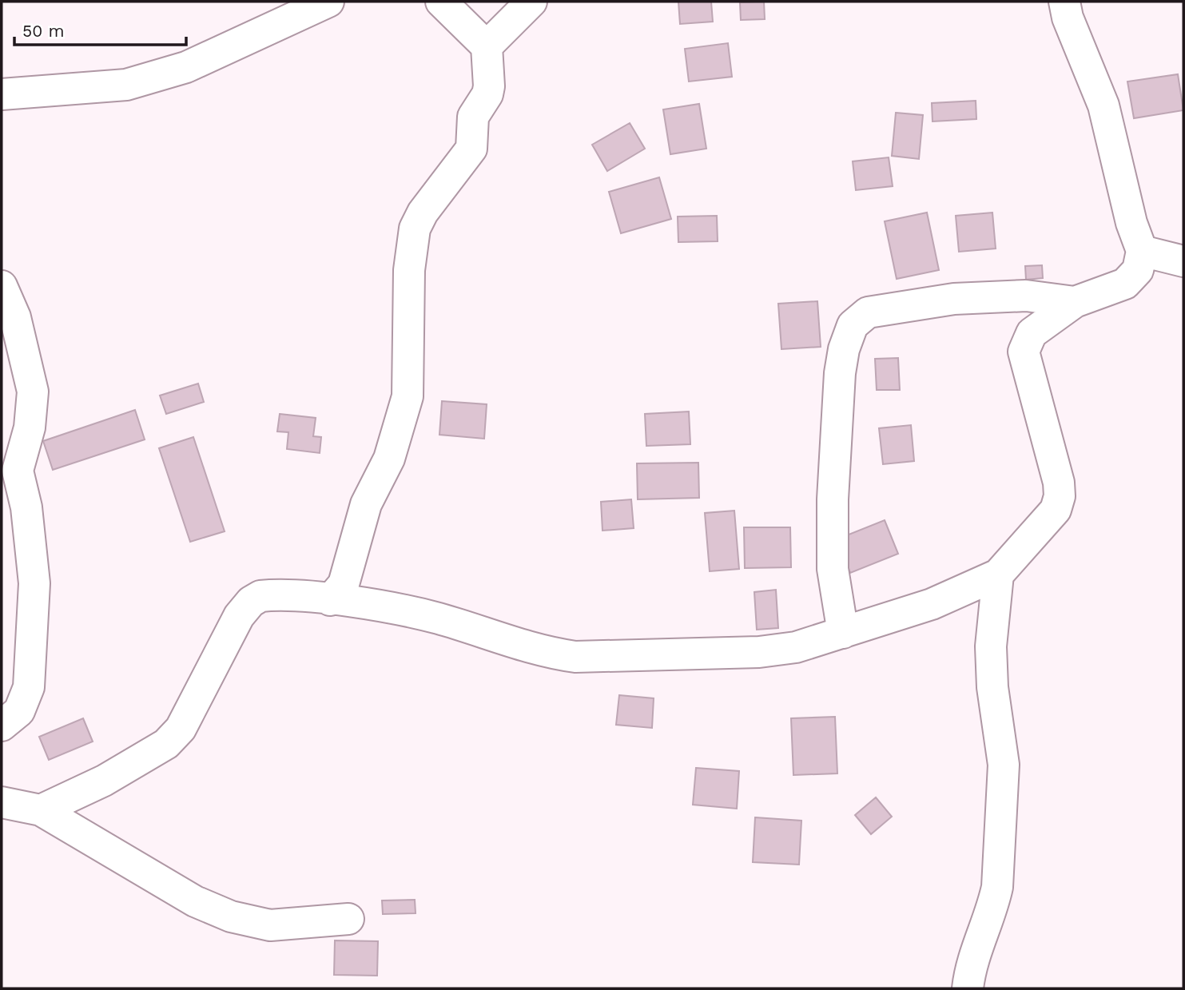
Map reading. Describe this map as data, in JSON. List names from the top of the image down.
{
  "scale_bar": "50 m"
}
